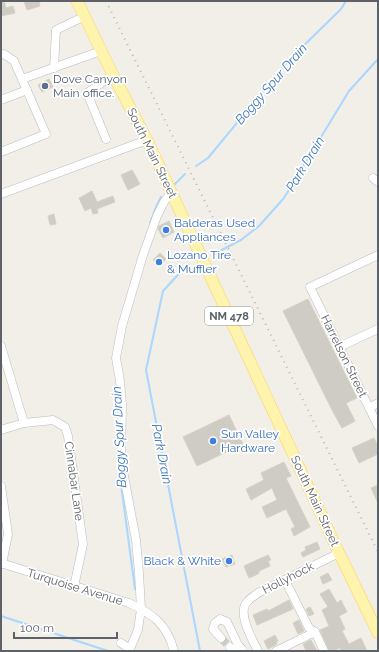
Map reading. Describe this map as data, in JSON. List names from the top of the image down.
{
  "streets": {
    "main road": ["South Main Street", "NM 478"],
    "street": [
      "Harrelson Street",
      "Cinnabar Lane",
      "Hollyhock",
      "Turquoise Avenue"
    ]
  },
  "crossings": [
    ["South Main Street", "Hollyhock"],
    ["Cinnabar Lane", "Turquoise Avenue"]
  ],
  "water": ["Boggy Spur Drain", "Park Drain"],
  "places": [
    "Dove Canyon Main office.",
    "Balderas Used Appliances",
    "Lozano Tire & Muffler",
    "Sun Valley Hardware",
    "Black & White"
  ],
  "scale_bar": "100 m"
}
